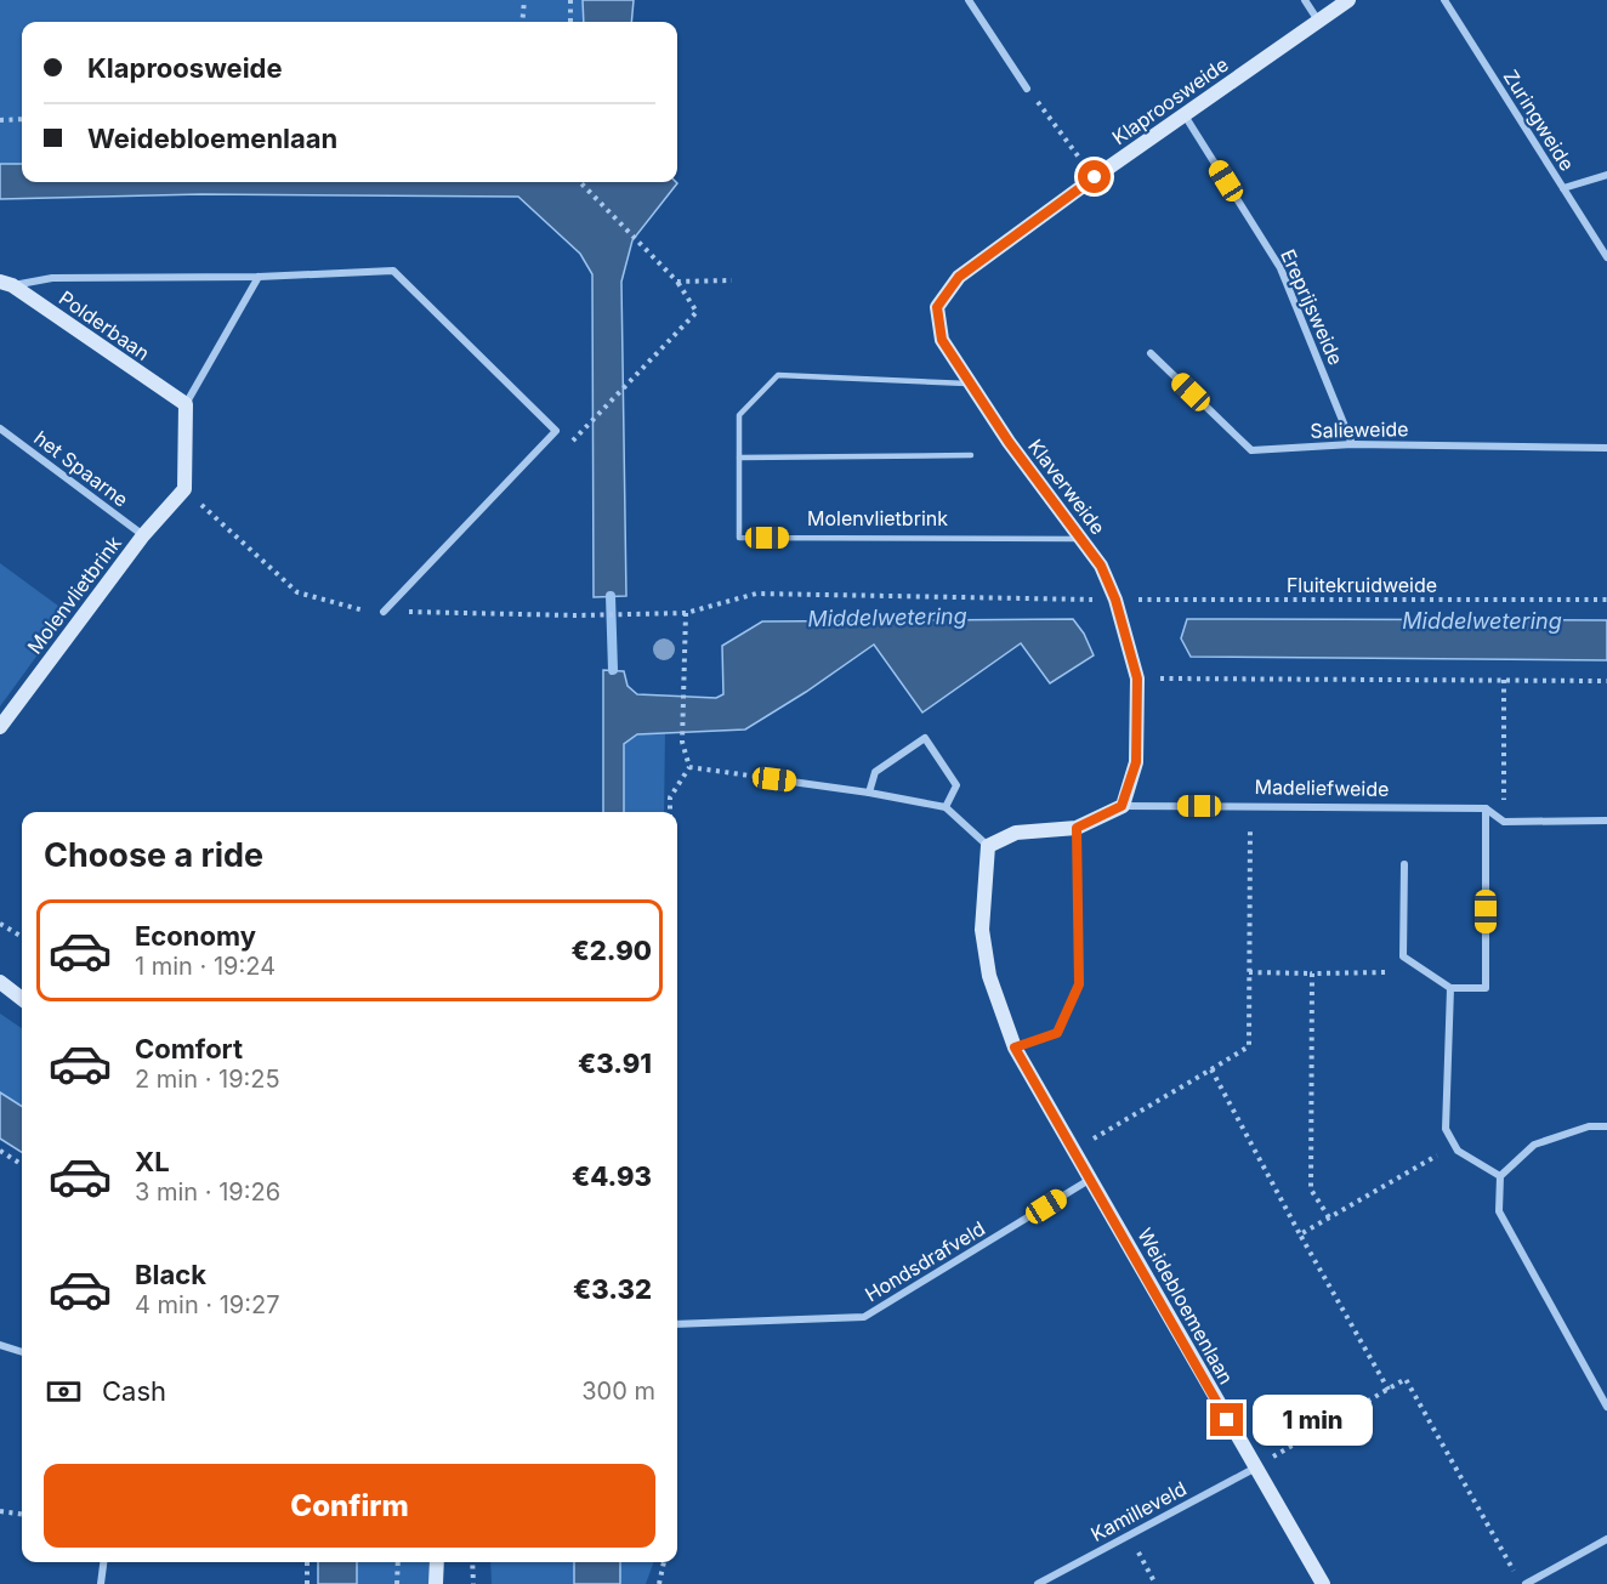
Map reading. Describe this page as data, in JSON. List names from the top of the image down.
{
  "streets": {
    "street": [
      "Klaproosweide",
      "Zuringweide",
      "Ereprijsweide",
      "Polderbaan",
      "Salieweide",
      "het Spaarne",
      "Klaverweide",
      "Molenvlietbrink",
      "Madeliefweide",
      "Hondsdrafveld",
      "Weidebloemenlaan",
      "Kamilleveld"
    ],
    "path": ["Fluitekruidweide"]
  },
  "crossings": [
    ["Klaproosweide", "Ereprijsweide"],
    ["Klaproosweide", "Klaverweide"],
    ["Klaproosweide", "Molenvlietbrink"],
    ["Ereprijsweide", "Salieweide"],
    ["het Spaarne", "Molenvlietbrink"],
    ["Klaverweide", "Molenvlietbrink"],
    ["Klaverweide", "Fluitekruidweide"],
    ["Klaverweide", "Madeliefweide"],
    ["Hondsdrafveld", "Weidebloemenlaan"],
    ["Weidebloemenlaan", "Kamilleveld"]
  ],
  "water": ["Middelwetering"],
  "page": {
    "banner": ["Klaproosweide", "Weidebloemenlaan"],
    "heading": "Choose a ride",
    "list": [
      {
        "name": "Economy",
        "note": "1 min · 19:24",
        "value": "€2.90"
      },
      {
        "name": "Comfort",
        "note": "2 min · 19:25",
        "value": "€3.91"
      },
      {
        "name": "XL",
        "note": "3 min · 19:26",
        "value": "€4.93"
      },
      {
        "name": "Black",
        "note": "4 min · 19:27",
        "value": "€3.32"
      }
    ],
    "pay": ["Cash", "300 m"],
    "bubble": "1 min",
    "buttons": "Confirm"
  }
}
